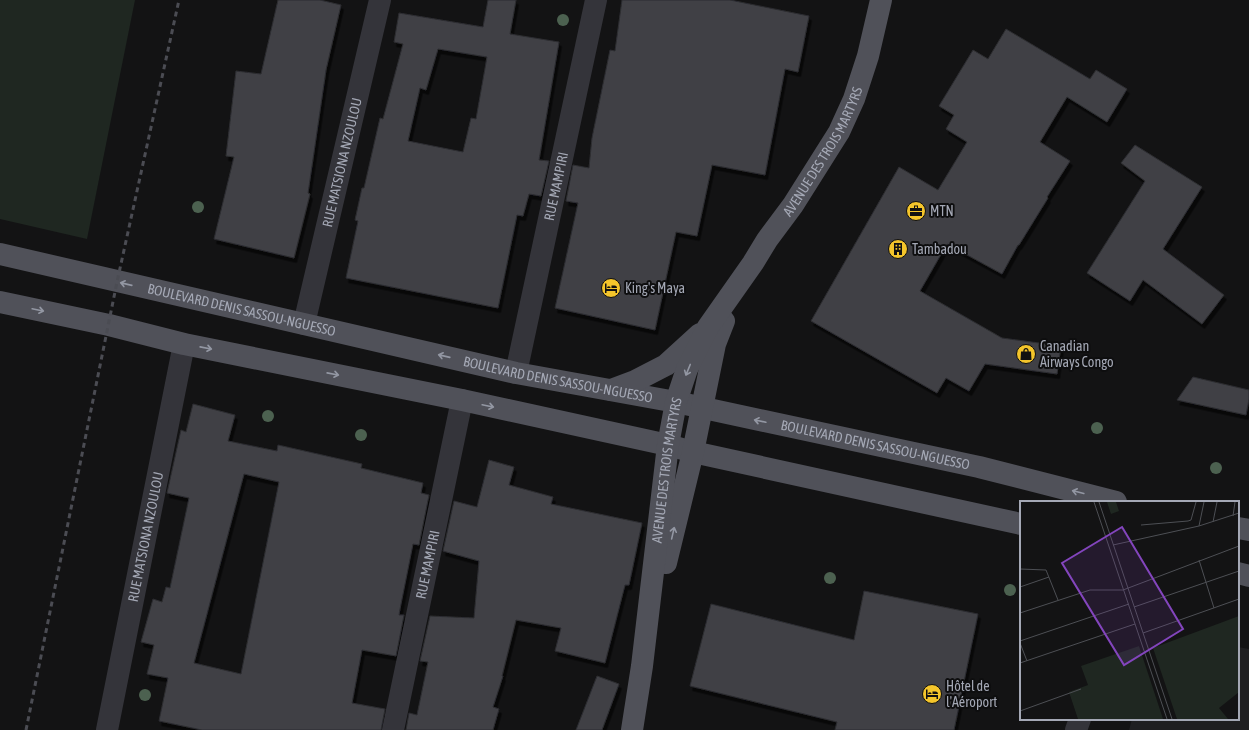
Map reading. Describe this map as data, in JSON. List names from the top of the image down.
{
  "streets": {
    "main road": ["AVENUE DES TROIS MARTYRS", "BOULEVARD DENIS SASSOU-NGUESSO"],
    "street": ["RUE MATSIONA NZOULOU", "RUE MAMPIRI"]
  },
  "crossings": [
    ["AVENUE DES TROIS MARTYRS", "BOULEVARD DENIS SASSOU-NGUESSO"],
    ["RUE MATSIONA NZOULOU", "BOULEVARD DENIS SASSOU-NGUESSO"],
    ["RUE MAMPIRI", "BOULEVARD DENIS SASSOU-NGUESSO"]
  ],
  "places": {
    "office": ["MTN"],
    "building": ["Tambadou"],
    "hotel": ["King's Maya", "Hôtel de l'Aéroport"],
    "shop": ["Canadian Airways Congo"]
  }
}
